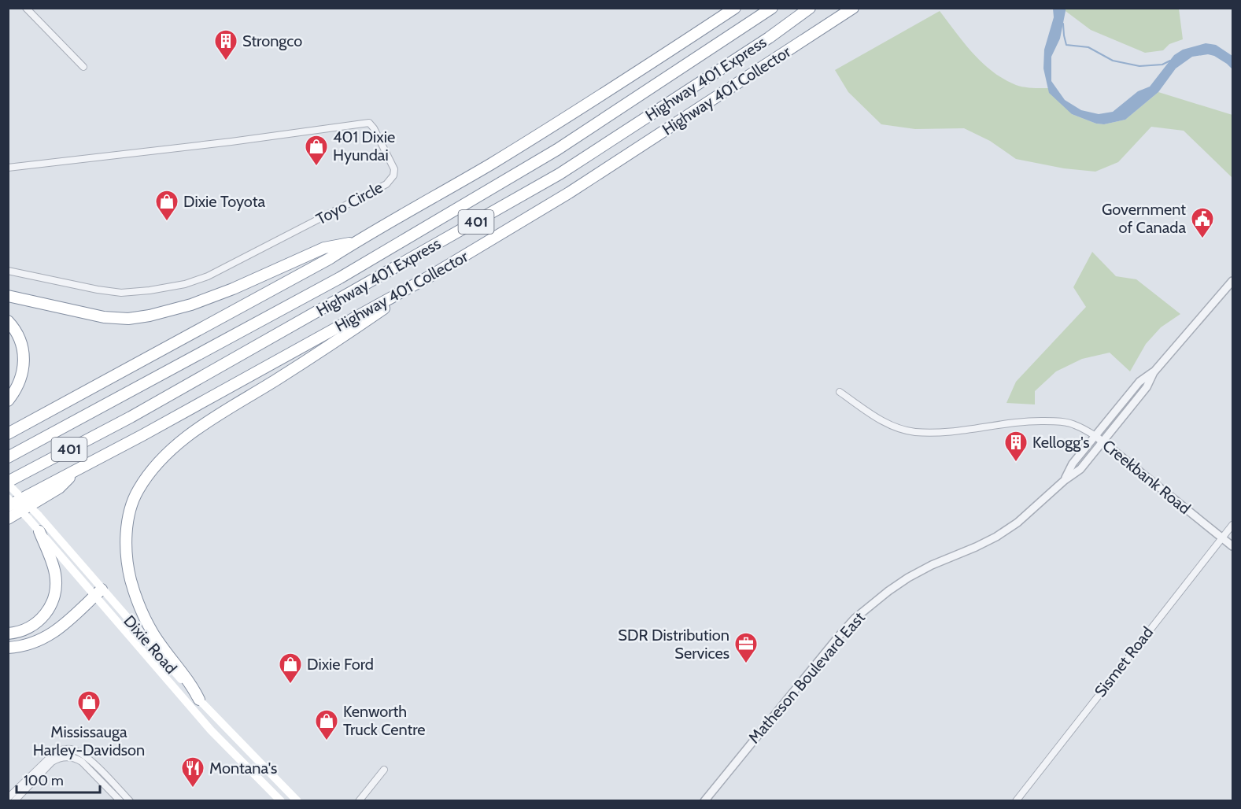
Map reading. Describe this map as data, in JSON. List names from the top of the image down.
{
  "streets": {
    "highway": ["Highway 401 Express", "Highway 401 Collector", "401"],
    "main road": ["Dixie Road"],
    "street": [
      "Toyo Circle",
      "Creekbank Road",
      "Sismet Road",
      "Matheson Boulevard East"
    ]
  },
  "crossings": [
    ["Highway 401 Express", "Dixie Road"],
    ["Creekbank Road", "Sismet Road"],
    ["Creekbank Road", "Matheson Boulevard East"]
  ],
  "places": {
    "building": ["Strongco", "Kellogg's"],
    "shop": [
      "401 Dixie Hyundai",
      "Dixie Toyota",
      "Dixie Ford",
      "Mississauga Harley-Davidson",
      "Kenworth Truck Centre"
    ],
    "public building": ["Government of Canada"],
    "office": ["SDR Distribution Services"],
    "restaurant": ["Montana's"]
  },
  "scale_bar": "100 m"
}
